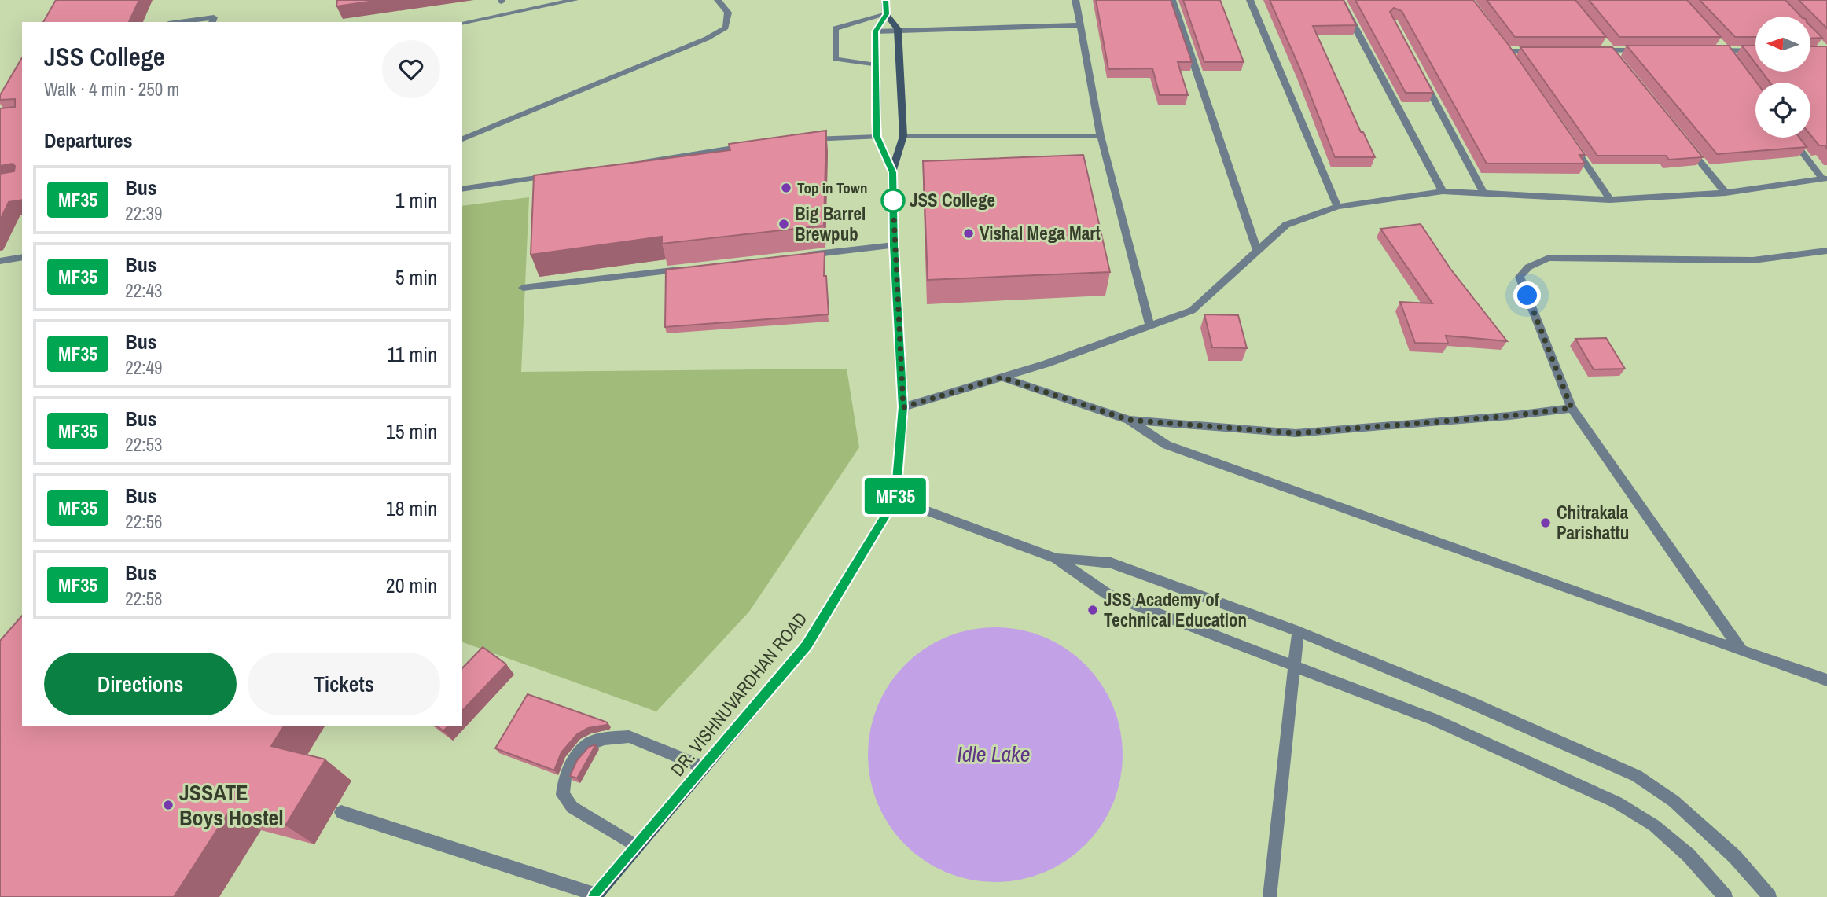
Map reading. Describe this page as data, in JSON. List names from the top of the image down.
{
  "streets": {
    "main road": ["DR. VISHNUVARDHAN ROAD"]
  },
  "water": ["Idle Lake"],
  "places": [
    "Top in Town",
    "JSS College",
    "Big Barrel Brewpub",
    "Vishal Mega Mart",
    "Chitrakala Parishattu",
    "JSS Academy of Technical Education",
    "JSSATE Boys Hostel"
  ],
  "lines": ["bus line MF35"],
  "north": "left",
  "page": {
    "on_map": "MF35",
    "heading": [
      ["JSS College", "Walk · 4 min · 250 m"],
      "Departures"
    ],
    "list": [
      {
        "mark": "MF35",
        "name": "Bus",
        "note": "22:39",
        "value": "1 min"
      },
      {
        "mark": "MF35",
        "name": "Bus",
        "note": "22:43",
        "value": "5 min"
      },
      {
        "mark": "MF35",
        "name": "Bus",
        "note": "22:49",
        "value": "11 min"
      },
      {
        "mark": "MF35",
        "name": "Bus",
        "note": "22:53",
        "value": "15 min"
      },
      {
        "mark": "MF35",
        "name": "Bus",
        "note": "22:56",
        "value": "18 min"
      },
      {
        "mark": "MF35",
        "name": "Bus",
        "note": "22:58",
        "value": "20 min"
      }
    ],
    "buttons": ["Directions", "Tickets"]
  }
}
